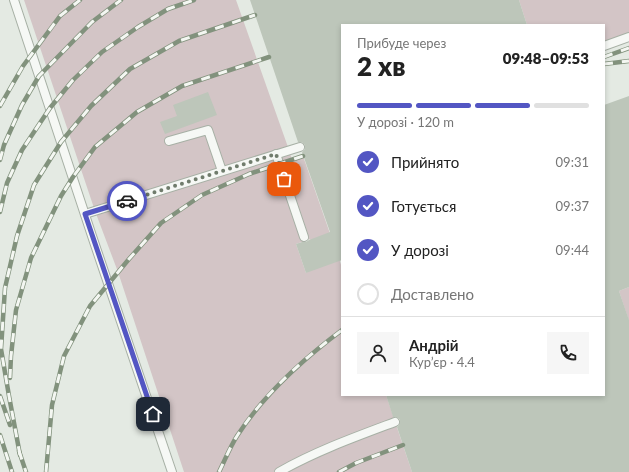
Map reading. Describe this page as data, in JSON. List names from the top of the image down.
{
  "page": {
    "heading": ["2 хв", "Прибуде через", "09:48–09:53"],
    "panel": ["Андрій", "Кур’єр · 4.4"],
    "bar": "У дорозі · 120 m",
    "list": [
      ["Прийнято", "09:31"],
      ["Готується", "09:37"],
      ["У дорозі", "09:44"],
      "Доставлено"
    ]
  }
}
